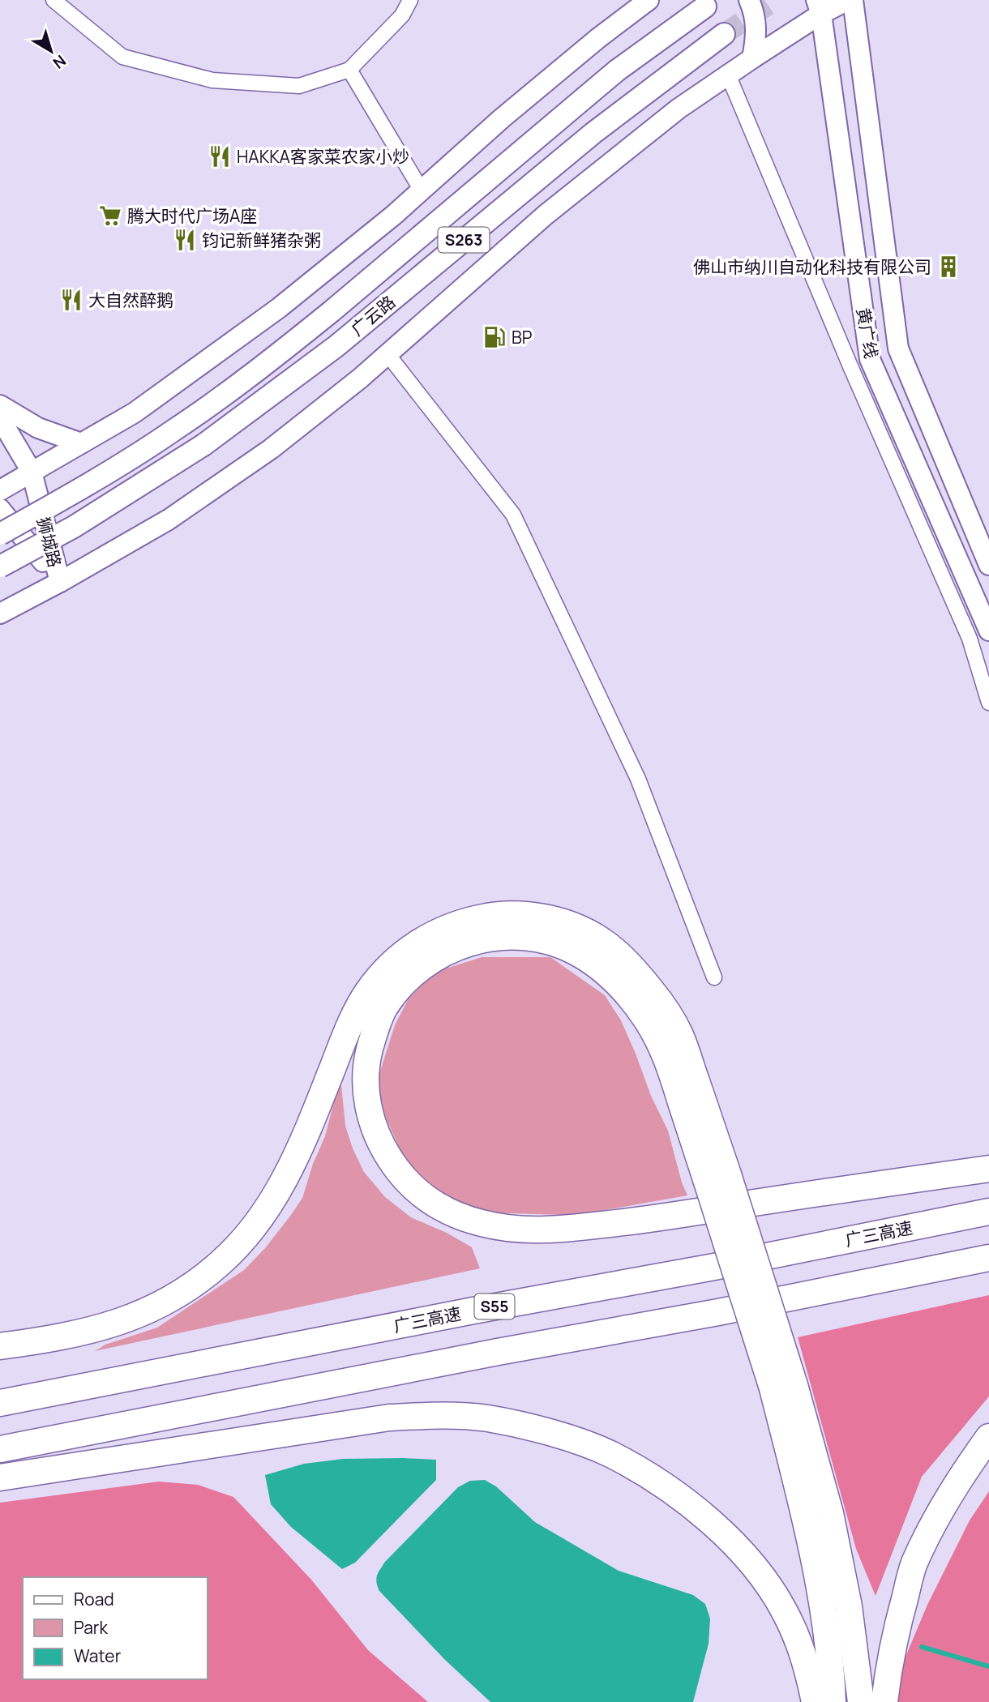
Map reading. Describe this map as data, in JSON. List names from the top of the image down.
{
  "streets": {
    "highway": ["广三高速", "S55"],
    "main road": [
      "S263",
      "广云路",
      "黄广线",
      "狮城路"
    ]
  },
  "crossings": [
    ["S263", "黄广线"],
    ["S263", "狮城路"]
  ],
  "places": {
    "restaurant": ["HAKKA客家菜农家小炒", "钧记新鲜猪杂粥", "大自然醉鹅"],
    "supermarket": ["腾大时代广场A座"],
    "building": ["佛山市纳川自动化科技有限公司"],
    "fuel station": ["BP"]
  },
  "legend": ["Road", "Park", "Water"],
  "north": "bottom right"
}
